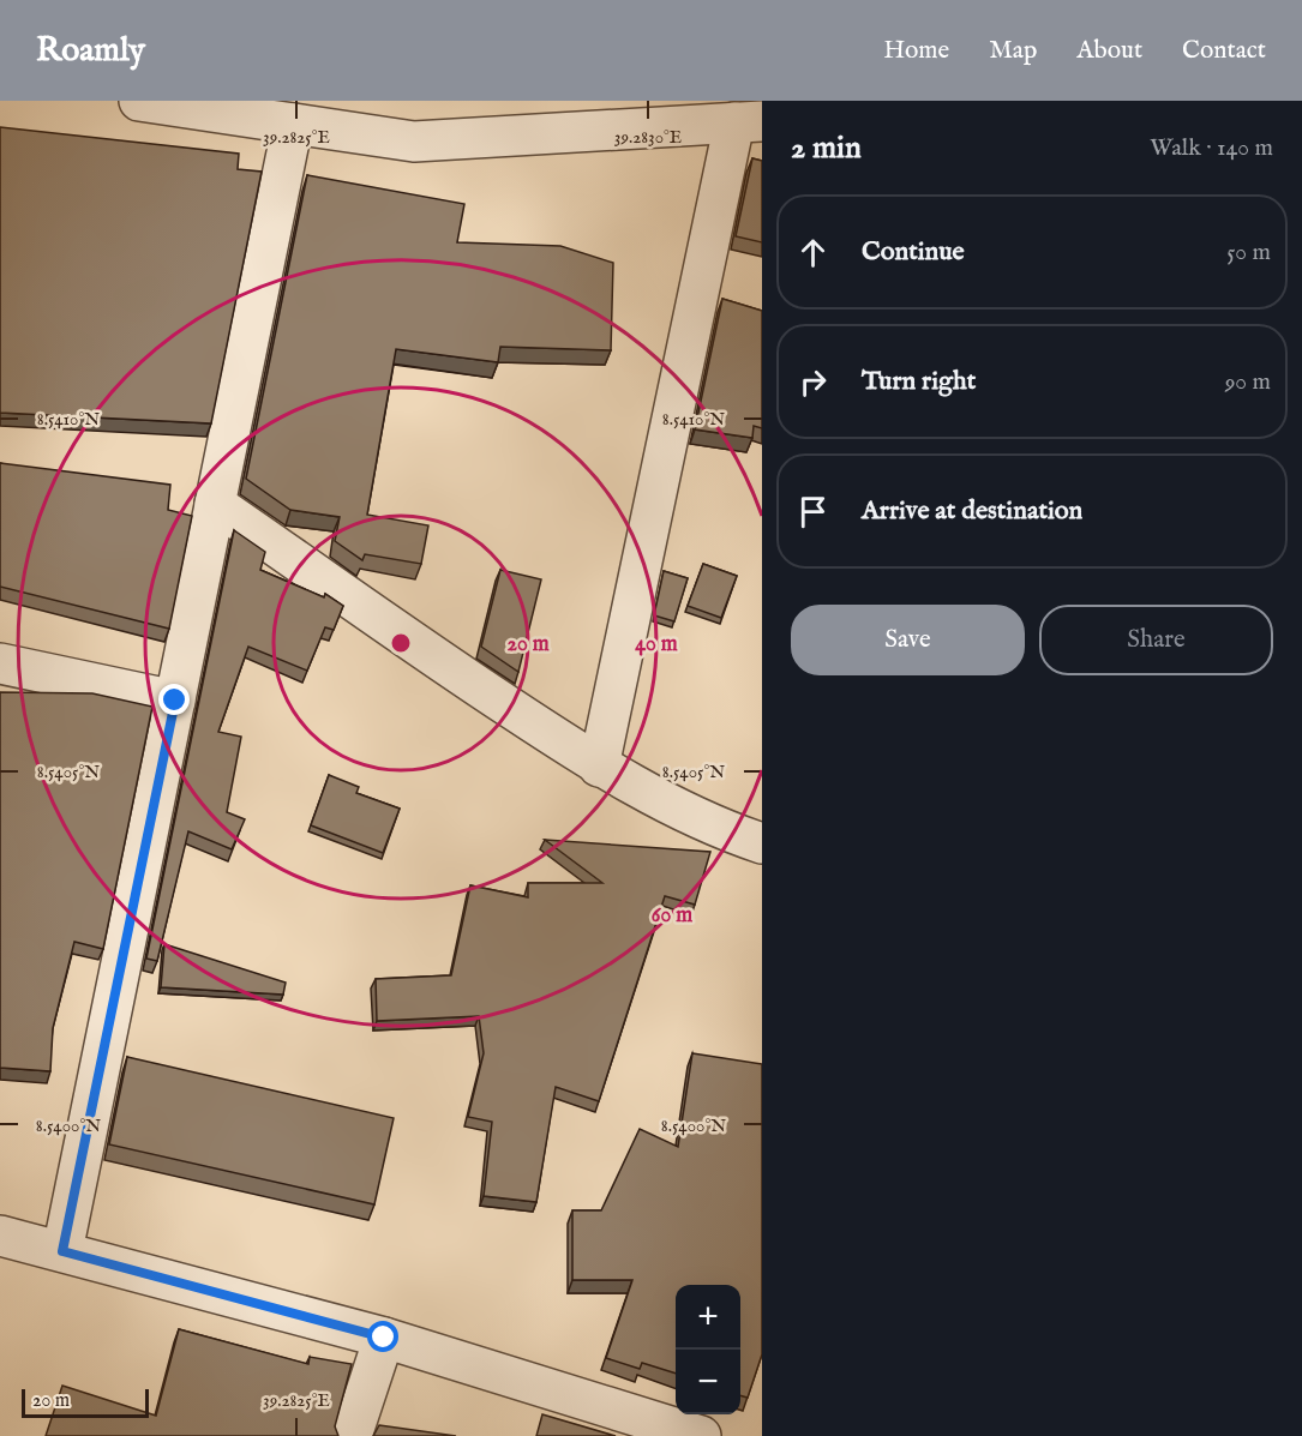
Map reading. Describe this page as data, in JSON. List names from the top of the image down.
{
  "scale_bar": "20 m",
  "page": {
    "header": "Roamly",
    "nav": [
      "Home",
      "Map",
      "About",
      "Contact"
    ],
    "heading": ["2 min", "Walk · 140 m"],
    "list": [
      ["Continue", "50 m"],
      ["Turn right", "90 m"],
      "Arrive at destination"
    ],
    "buttons": ["Save", "Share"],
    "map_buttons": ["+", "−"],
    "scale": "20 m"
  },
  "coordinates": [
    "39.2825°E",
    "39.2830°E",
    "8.5410°N",
    "8.5405°N",
    "8.5400°N"
  ],
  "rings": ["20 m", "40 m", "60 m"]
}
